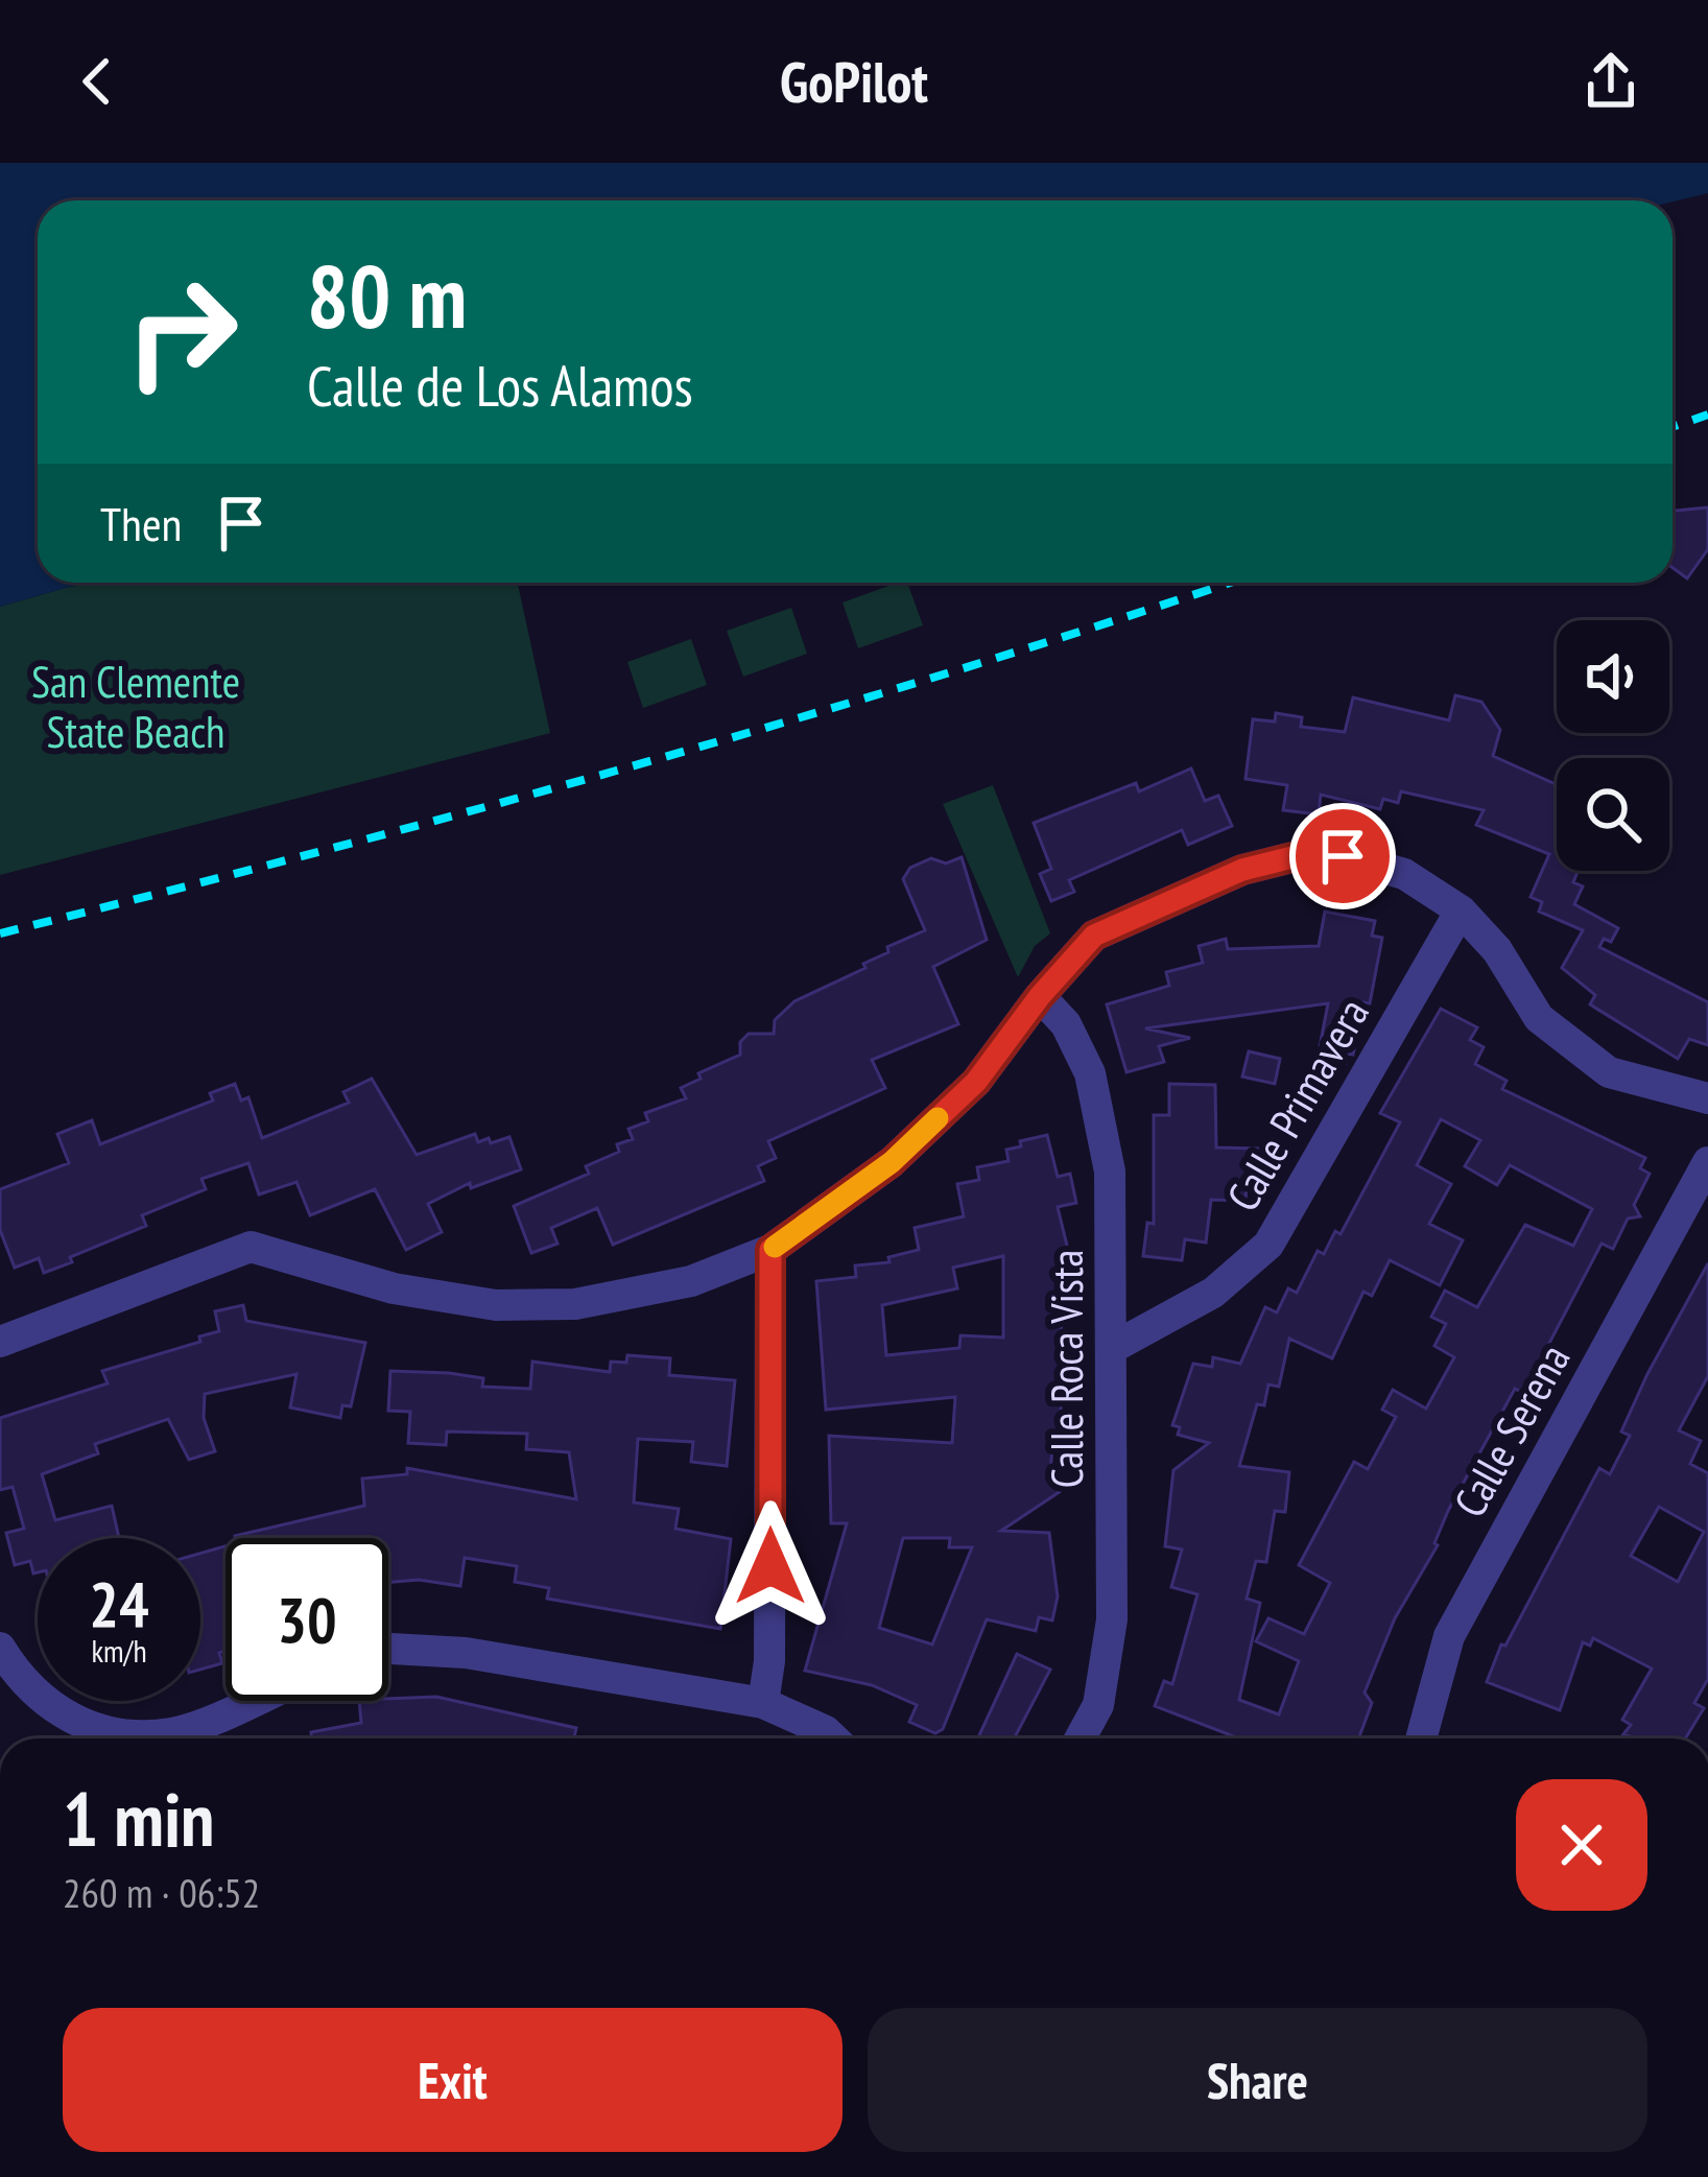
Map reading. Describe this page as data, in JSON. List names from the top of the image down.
{
  "streets": {
    "street": ["Calle Primavera", "Calle Roca Vista", "Calle Serena"]
  },
  "crossings": [
    ["Calle Primavera", "Calle Roca Vista"]
  ],
  "parks": ["San Clemente State Beach"],
  "page": {
    "header": "GoPilot",
    "turn": ["80 m", "Calle de Los Alamos"],
    "then": "Then",
    "speed": "24 km/h",
    "limit": "30",
    "heading": ["1 min", "260 m · 06:52"],
    "buttons": ["Exit", "Share"]
  }
}
